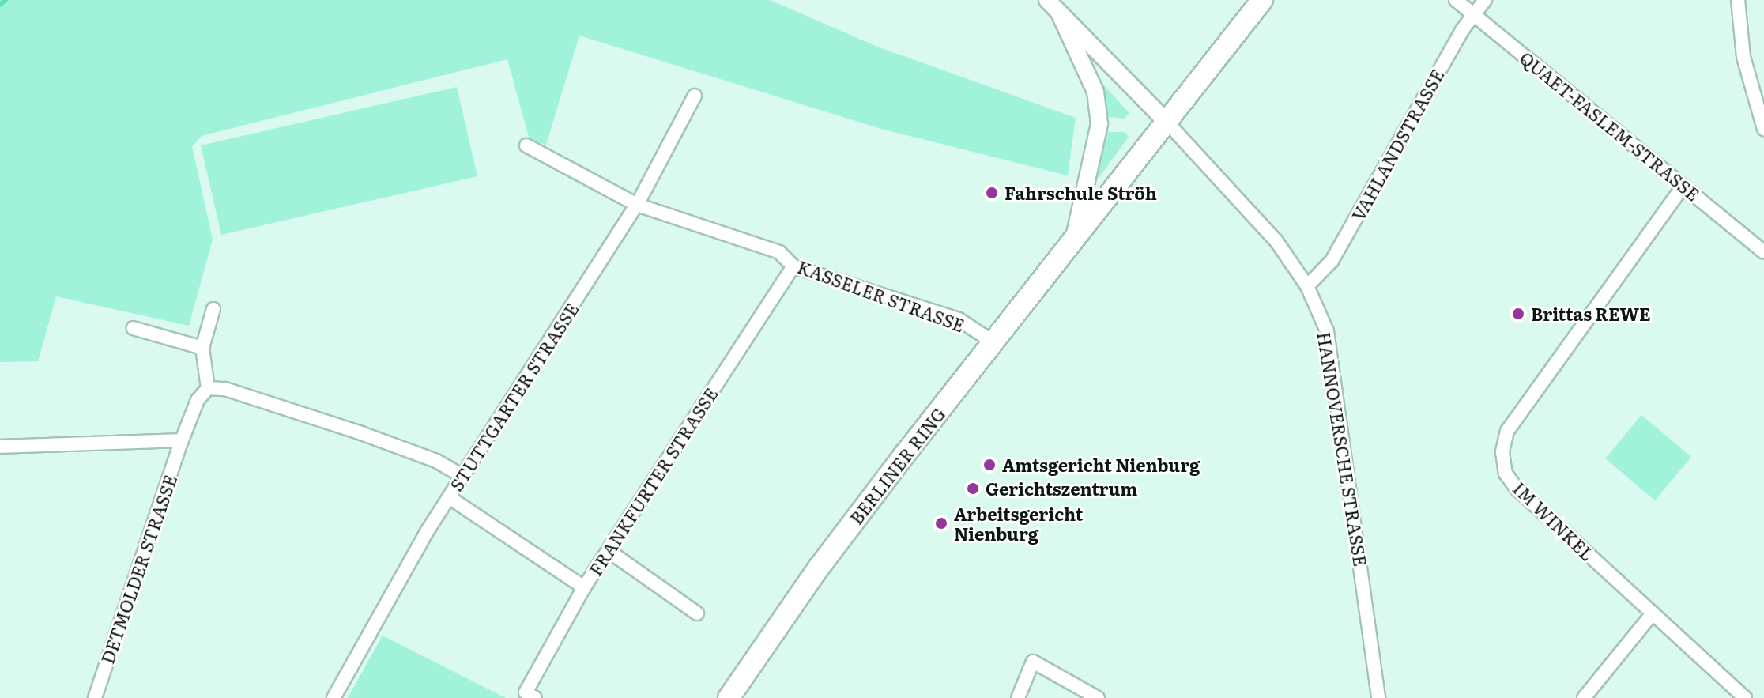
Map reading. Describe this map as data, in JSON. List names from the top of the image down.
{
  "streets": {
    "main road": ["BERLINER RING"],
    "street": [
      "QUAET-FASLEM-STRASSE",
      "VAHLANDSTRASSE",
      "KASSELER STRASSE",
      "STUTTGARTER STRASSE",
      "HANNOVERSCHE STRASSE",
      "FRANKFURTER STRASSE",
      "IM WINKEL",
      "DETMOLDER STRASSE"
    ]
  },
  "crossings": [
    ["QUAET-FASLEM-STRASSE", "VAHLANDSTRASSE"],
    ["QUAET-FASLEM-STRASSE", "IM WINKEL"],
    ["VAHLANDSTRASSE", "HANNOVERSCHE STRASSE"],
    ["KASSELER STRASSE", "STUTTGARTER STRASSE"],
    ["KASSELER STRASSE", "BERLINER RING"],
    ["KASSELER STRASSE", "FRANKFURTER STRASSE"],
    ["HANNOVERSCHE STRASSE", "BERLINER RING"]
  ],
  "places": [
    "Fahrschule Ströh",
    "Brittas REWE",
    "Amtsgericht Nienburg",
    "Gerichtszentrum",
    "Arbeitsgericht Nienburg"
  ]
}
